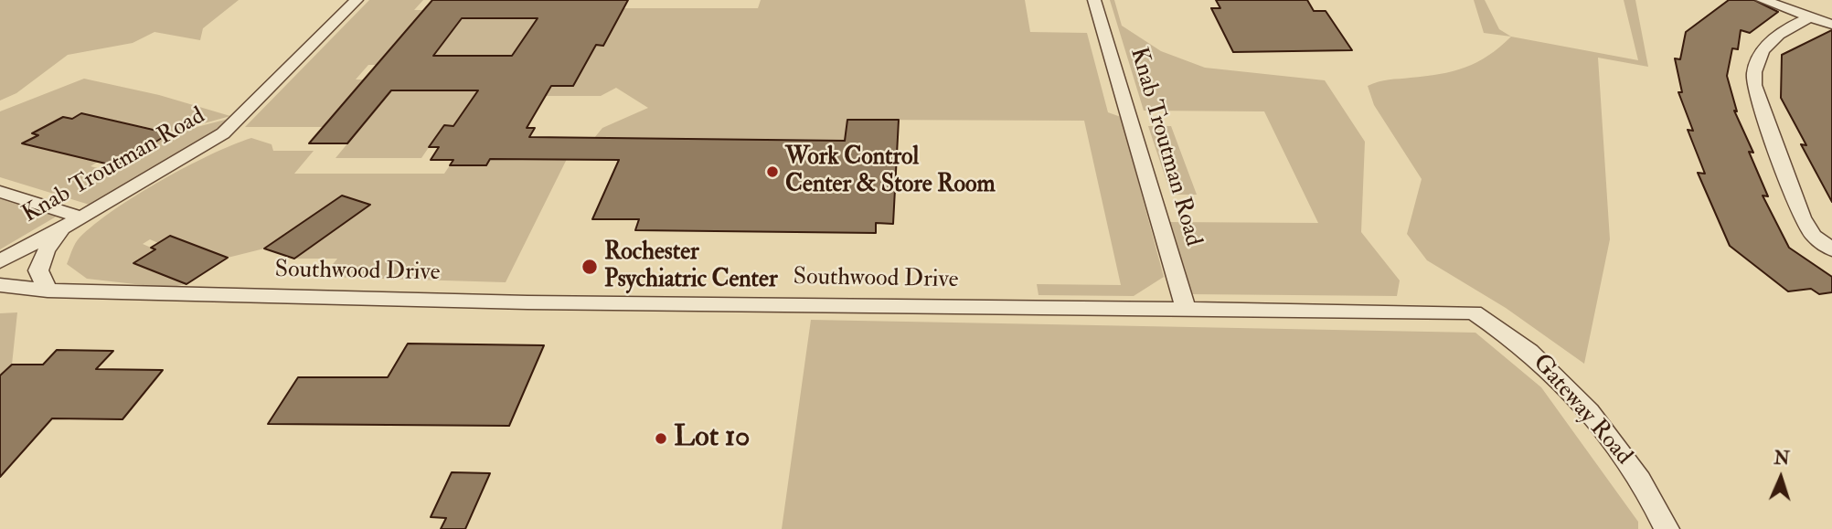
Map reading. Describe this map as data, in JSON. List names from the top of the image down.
{
  "streets": {
    "street": ["Knab Troutman Road", "Southwood Drive", "Gateway Road"]
  },
  "crossings": [
    ["Knab Troutman Road", "Southwood Drive"],
    ["Southwood Drive", "Gateway Road"]
  ],
  "places": ["Work Control Center & Store Room", "Rochester Psychiatric Center", "Lot 10"],
  "north": "top"
}
